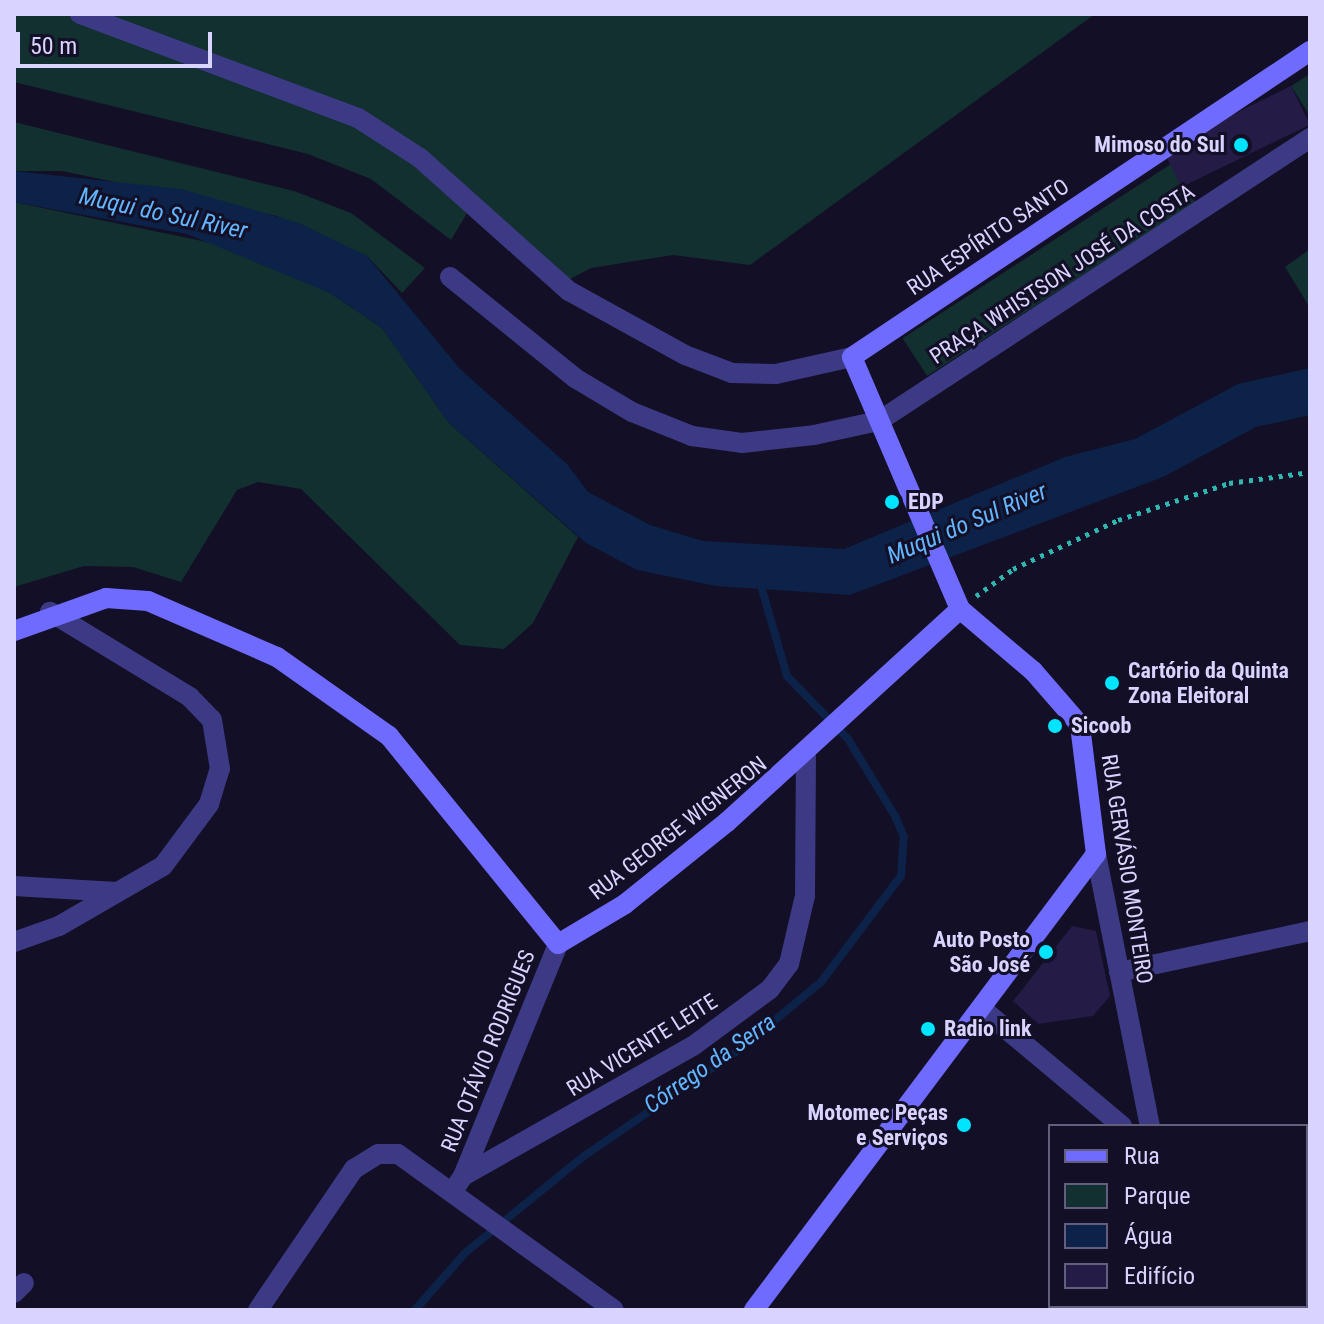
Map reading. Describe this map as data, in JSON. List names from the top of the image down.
{
  "streets": {
    "main road": ["RUA ESPÍRITO SANTO", "RUA GEORGE WIGNERON", "RUA GERVÁSIO MONTEIRO"],
    "street": ["PRAÇA WHISTSON JOSÉ DA COSTA", "RUA VICENTE LEITE", "RUA OTÁVIO RODRIGUES"]
  },
  "crossings": [
    ["RUA GEORGE WIGNERON", "RUA VICENTE LEITE"],
    ["RUA GEORGE WIGNERON", "RUA OTÁVIO RODRIGUES"],
    ["RUA VICENTE LEITE", "RUA OTÁVIO RODRIGUES"]
  ],
  "water": ["Muqui do Sul River", "Córrego da Serra"],
  "places": [
    "Mimoso do Sul",
    "EDP",
    "Cartório da Quinta Zona Eleitoral",
    "Sicoob",
    "Auto Posto São José",
    "Radio link",
    "Motomec Peças e Serviços"
  ],
  "legend": [
    "Rua",
    "Parque",
    "Água",
    "Edifício"
  ],
  "scale_bar": "50 m"
}
